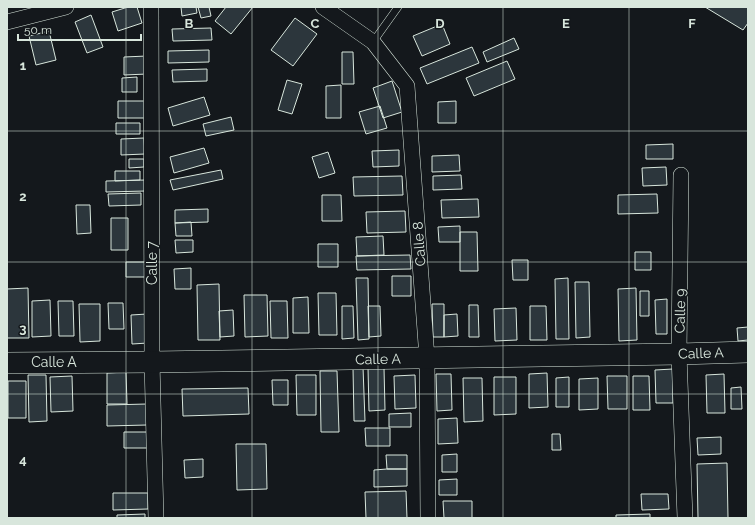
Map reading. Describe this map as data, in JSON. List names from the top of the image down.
{
  "streets": {
    "street": [
      "Calle 8",
      "Calle 7",
      "Calle 9",
      "Calle A"
    ]
  },
  "crossings": [
    ["Calle 8", "Calle A"],
    ["Calle 7", "Calle A"],
    ["Calle 9", "Calle A"]
  ],
  "scale_bar": "50 m",
  "grid": {
    "columns": [
      "B",
      "C",
      "D",
      "E",
      "F"
    ],
    "rows": [
      "1",
      "2",
      "3",
      "4"
    ]
  }
}
